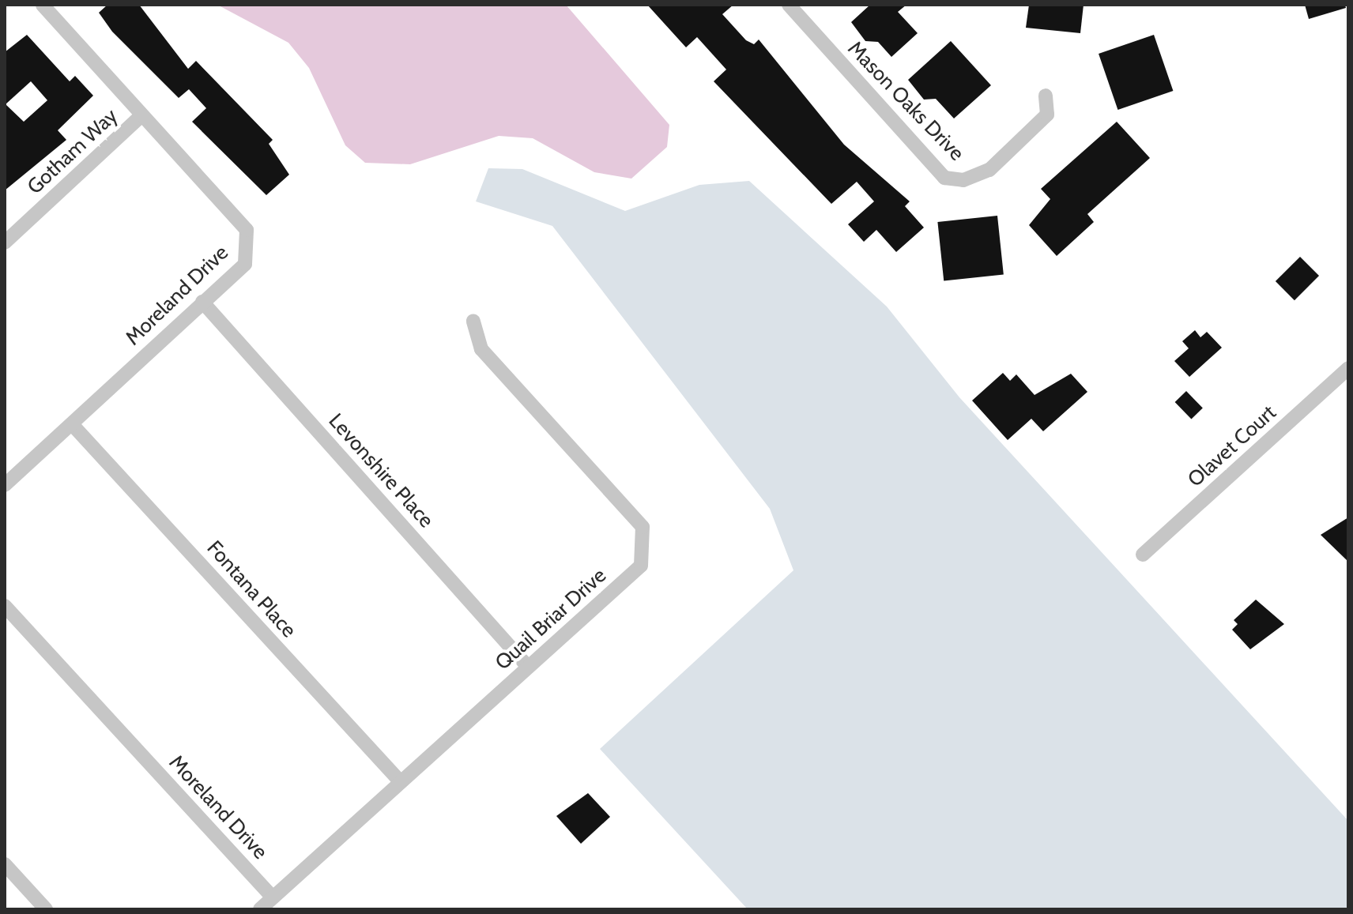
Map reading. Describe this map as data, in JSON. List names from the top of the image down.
{
  "streets": {
    "street": [
      "Mason Oaks Drive",
      "Gotham Way",
      "Moreland Drive",
      "Olavet Court",
      "Levonshire Place",
      "Fontana Place",
      "Quail Briar Drive"
    ]
  },
  "crossings": [
    ["Gotham Way", "Moreland Drive"],
    ["Moreland Drive", "Levonshire Place"],
    ["Moreland Drive", "Fontana Place"],
    ["Moreland Drive", "Quail Briar Drive"],
    ["Levonshire Place", "Quail Briar Drive"],
    ["Fontana Place", "Quail Briar Drive"]
  ]
}
